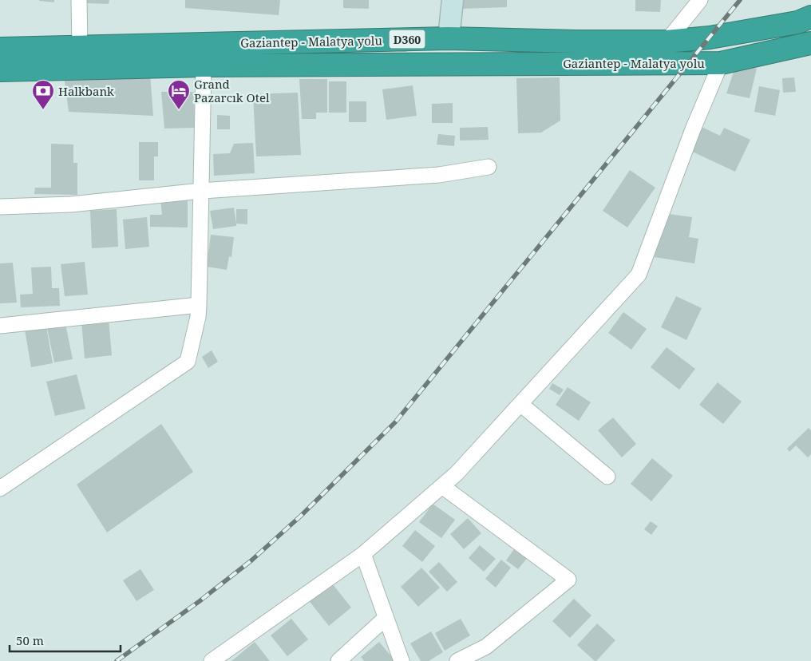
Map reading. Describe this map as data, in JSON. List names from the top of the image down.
{
  "streets": {
    "highway": ["D360", "Gaziantep - Malatya yolu"]
  },
  "places": {
    "bank": ["Halkbank"],
    "hotel": ["Grand Pazarcık Otel"]
  },
  "scale_bar": "50 m"
}
